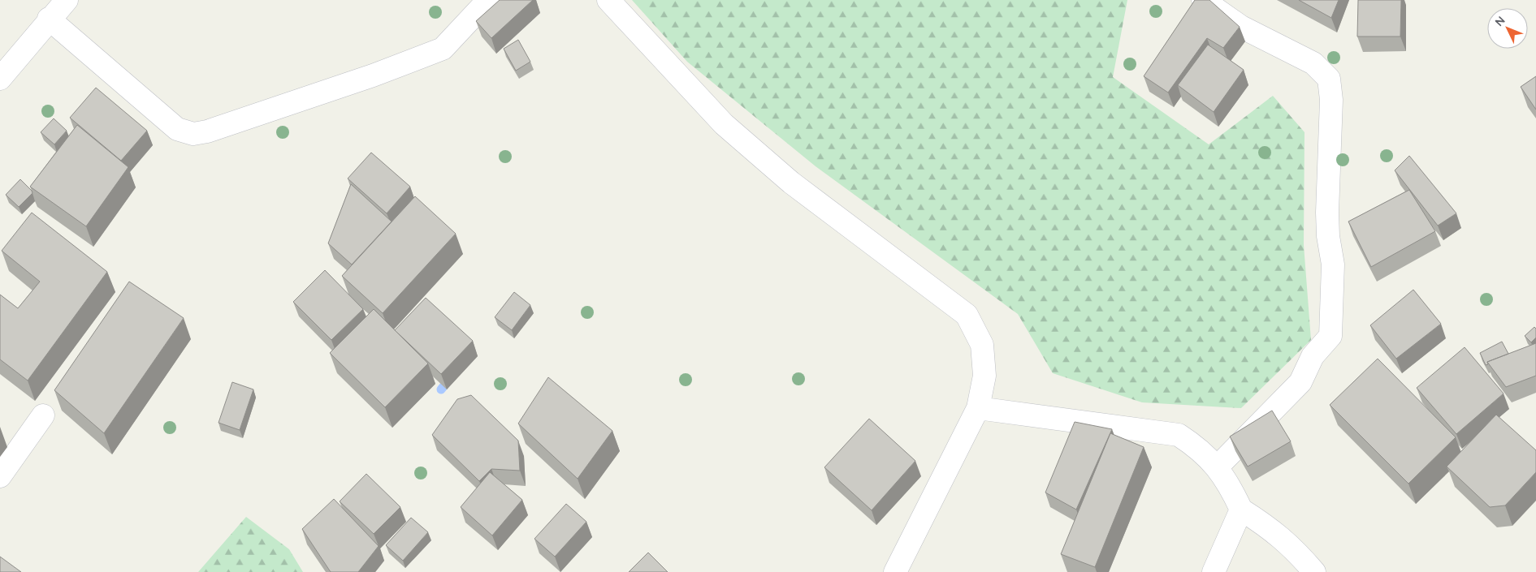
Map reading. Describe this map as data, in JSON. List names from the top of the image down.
{
  "north": "top left"
}
